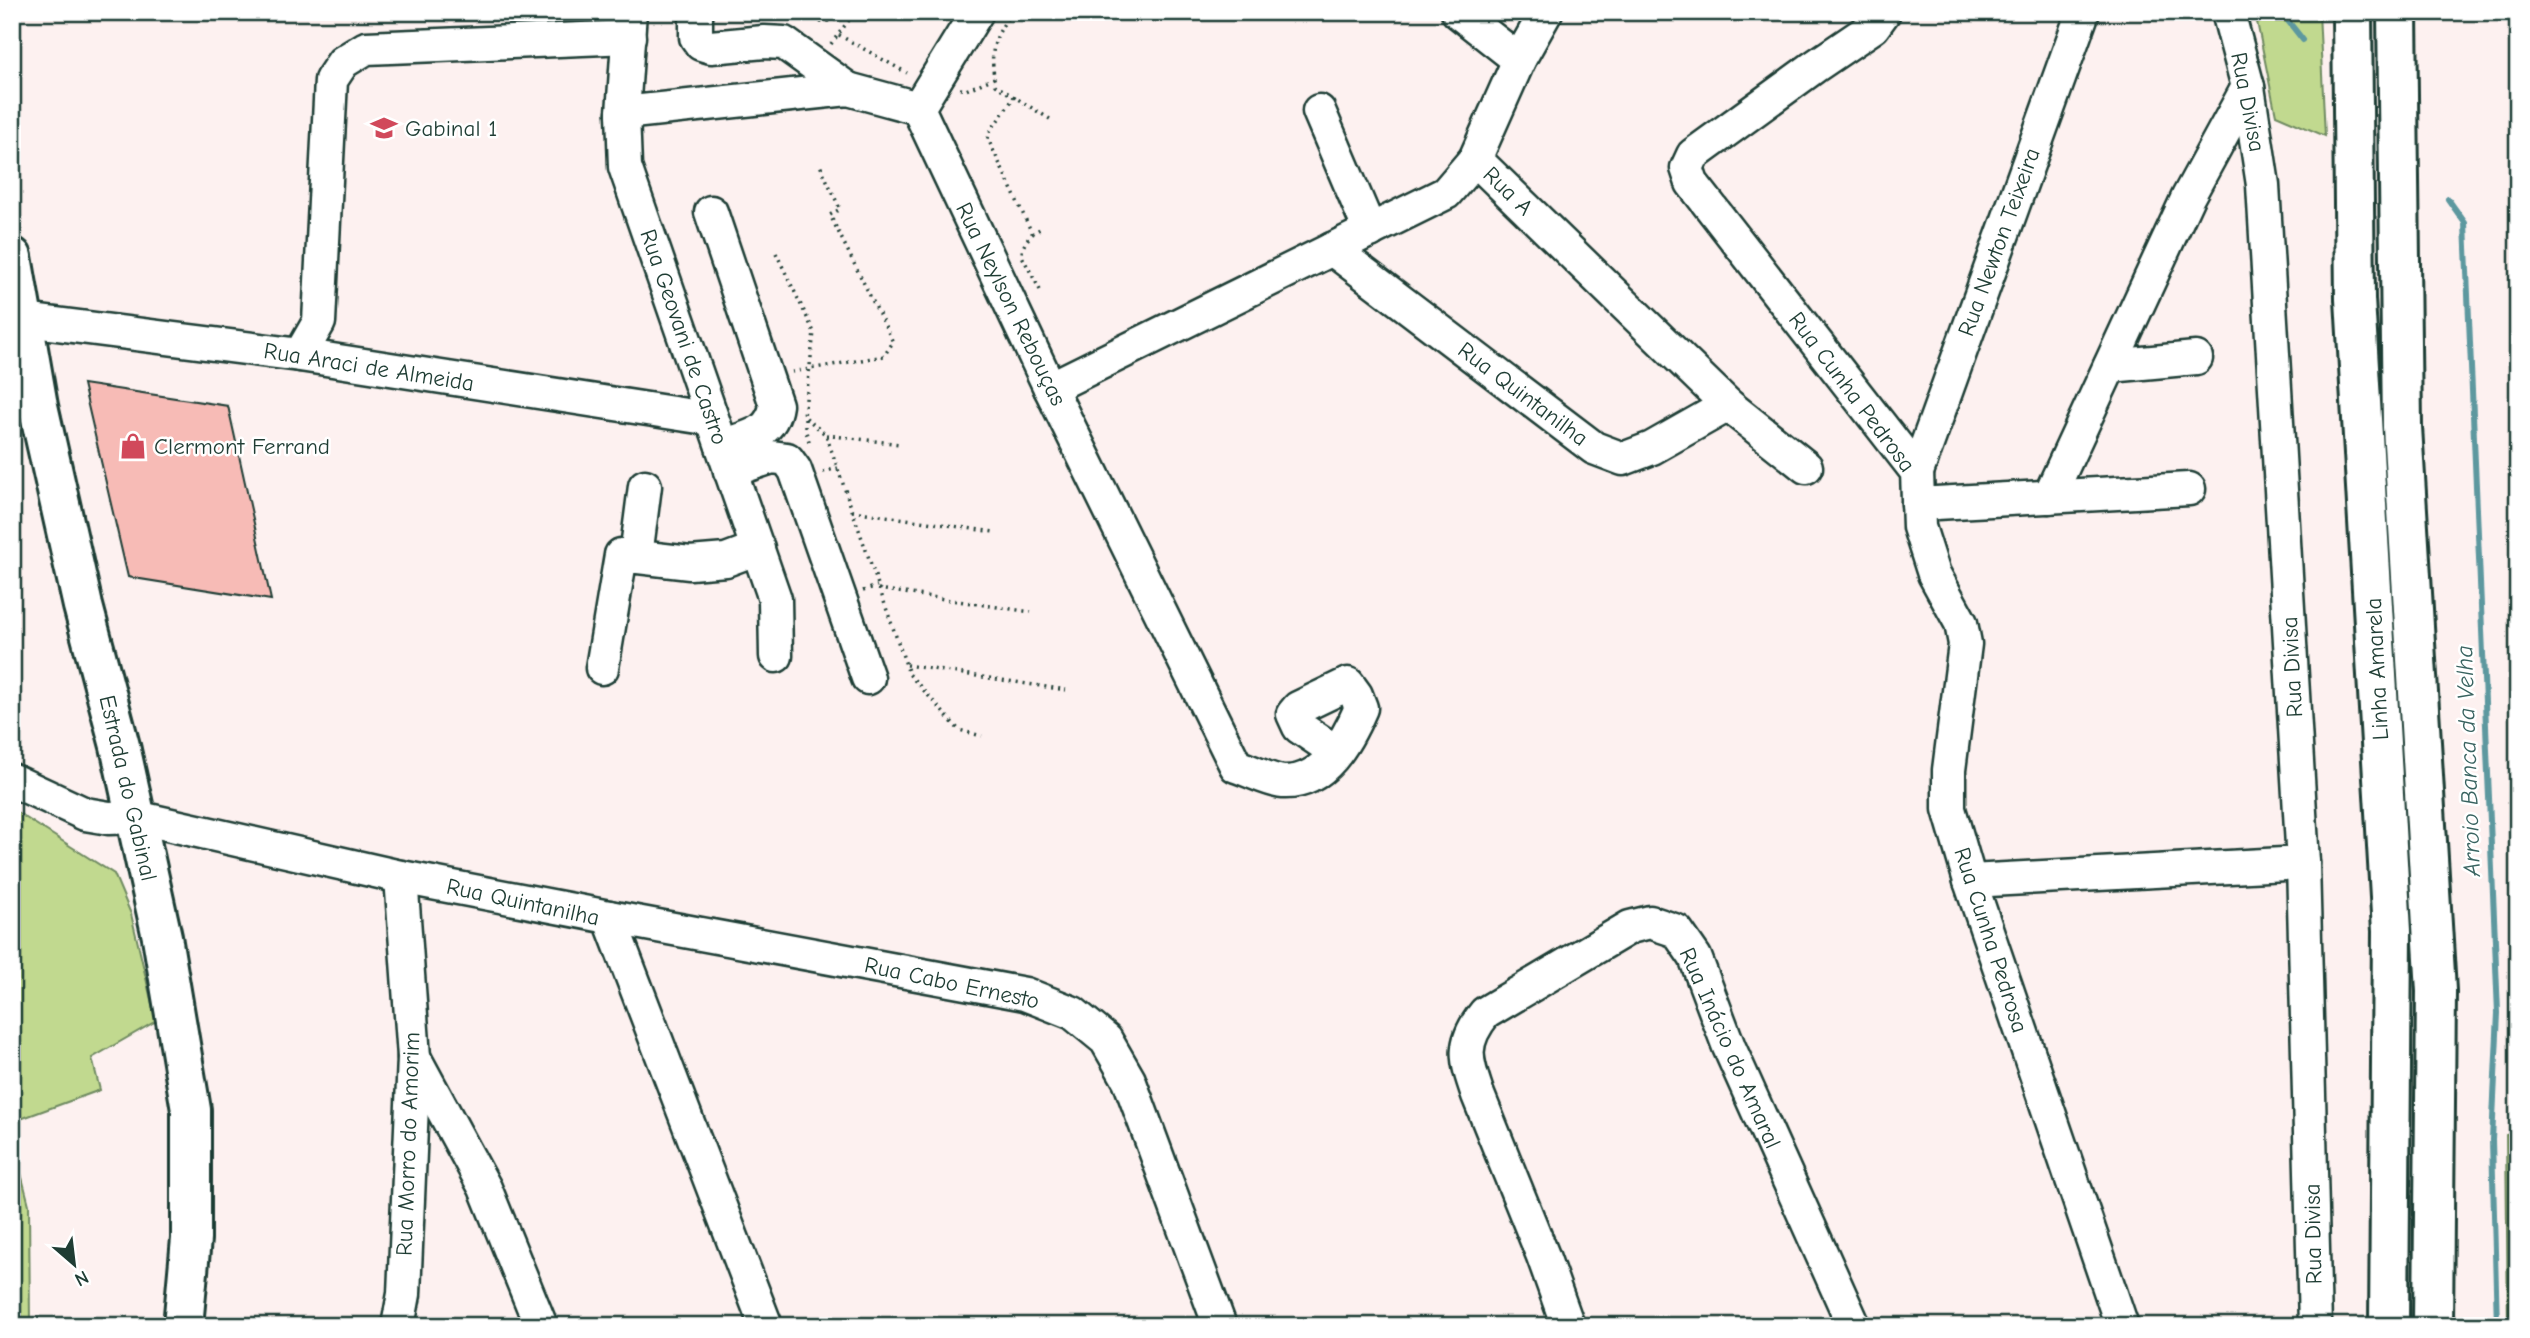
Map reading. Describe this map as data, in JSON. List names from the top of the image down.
{
  "streets": {
    "main road": ["Linha Amarela", "Estrada do Gabinal"],
    "street": [
      "Rua Divisa",
      "Rua A",
      "Rua Newton Teixeira",
      "Rua Neylson Rebouças",
      "Rua Geovani de Castro",
      "Rua Araci de Almeida",
      "Rua Cunha Pedrosa",
      "Rua Quintanilha",
      "Rua Cabo Ernesto",
      "Rua Inácio do Amaral",
      "Rua Morro do Amorim"
    ]
  },
  "crossings": [
    ["Rua A", "Rua Neylson Rebouças"],
    ["Rua A", "Rua Quintanilha"],
    ["Rua Newton Teixeira", "Rua Cunha Pedrosa"],
    ["Rua Geovani de Castro", "Rua Araci de Almeida"],
    ["Rua Araci de Almeida", "Estrada do Gabinal"],
    ["Rua Quintanilha", "Estrada do Gabinal"],
    ["Rua Quintanilha", "Rua Cabo Ernesto"],
    ["Rua Quintanilha", "Rua Morro do Amorim"]
  ],
  "water": ["Arroio Banca da Velha"],
  "places": {
    "school or university": ["Gabinal 1"],
    "shop": ["Clermont Ferrand"]
  },
  "north": "bottom right"
}
